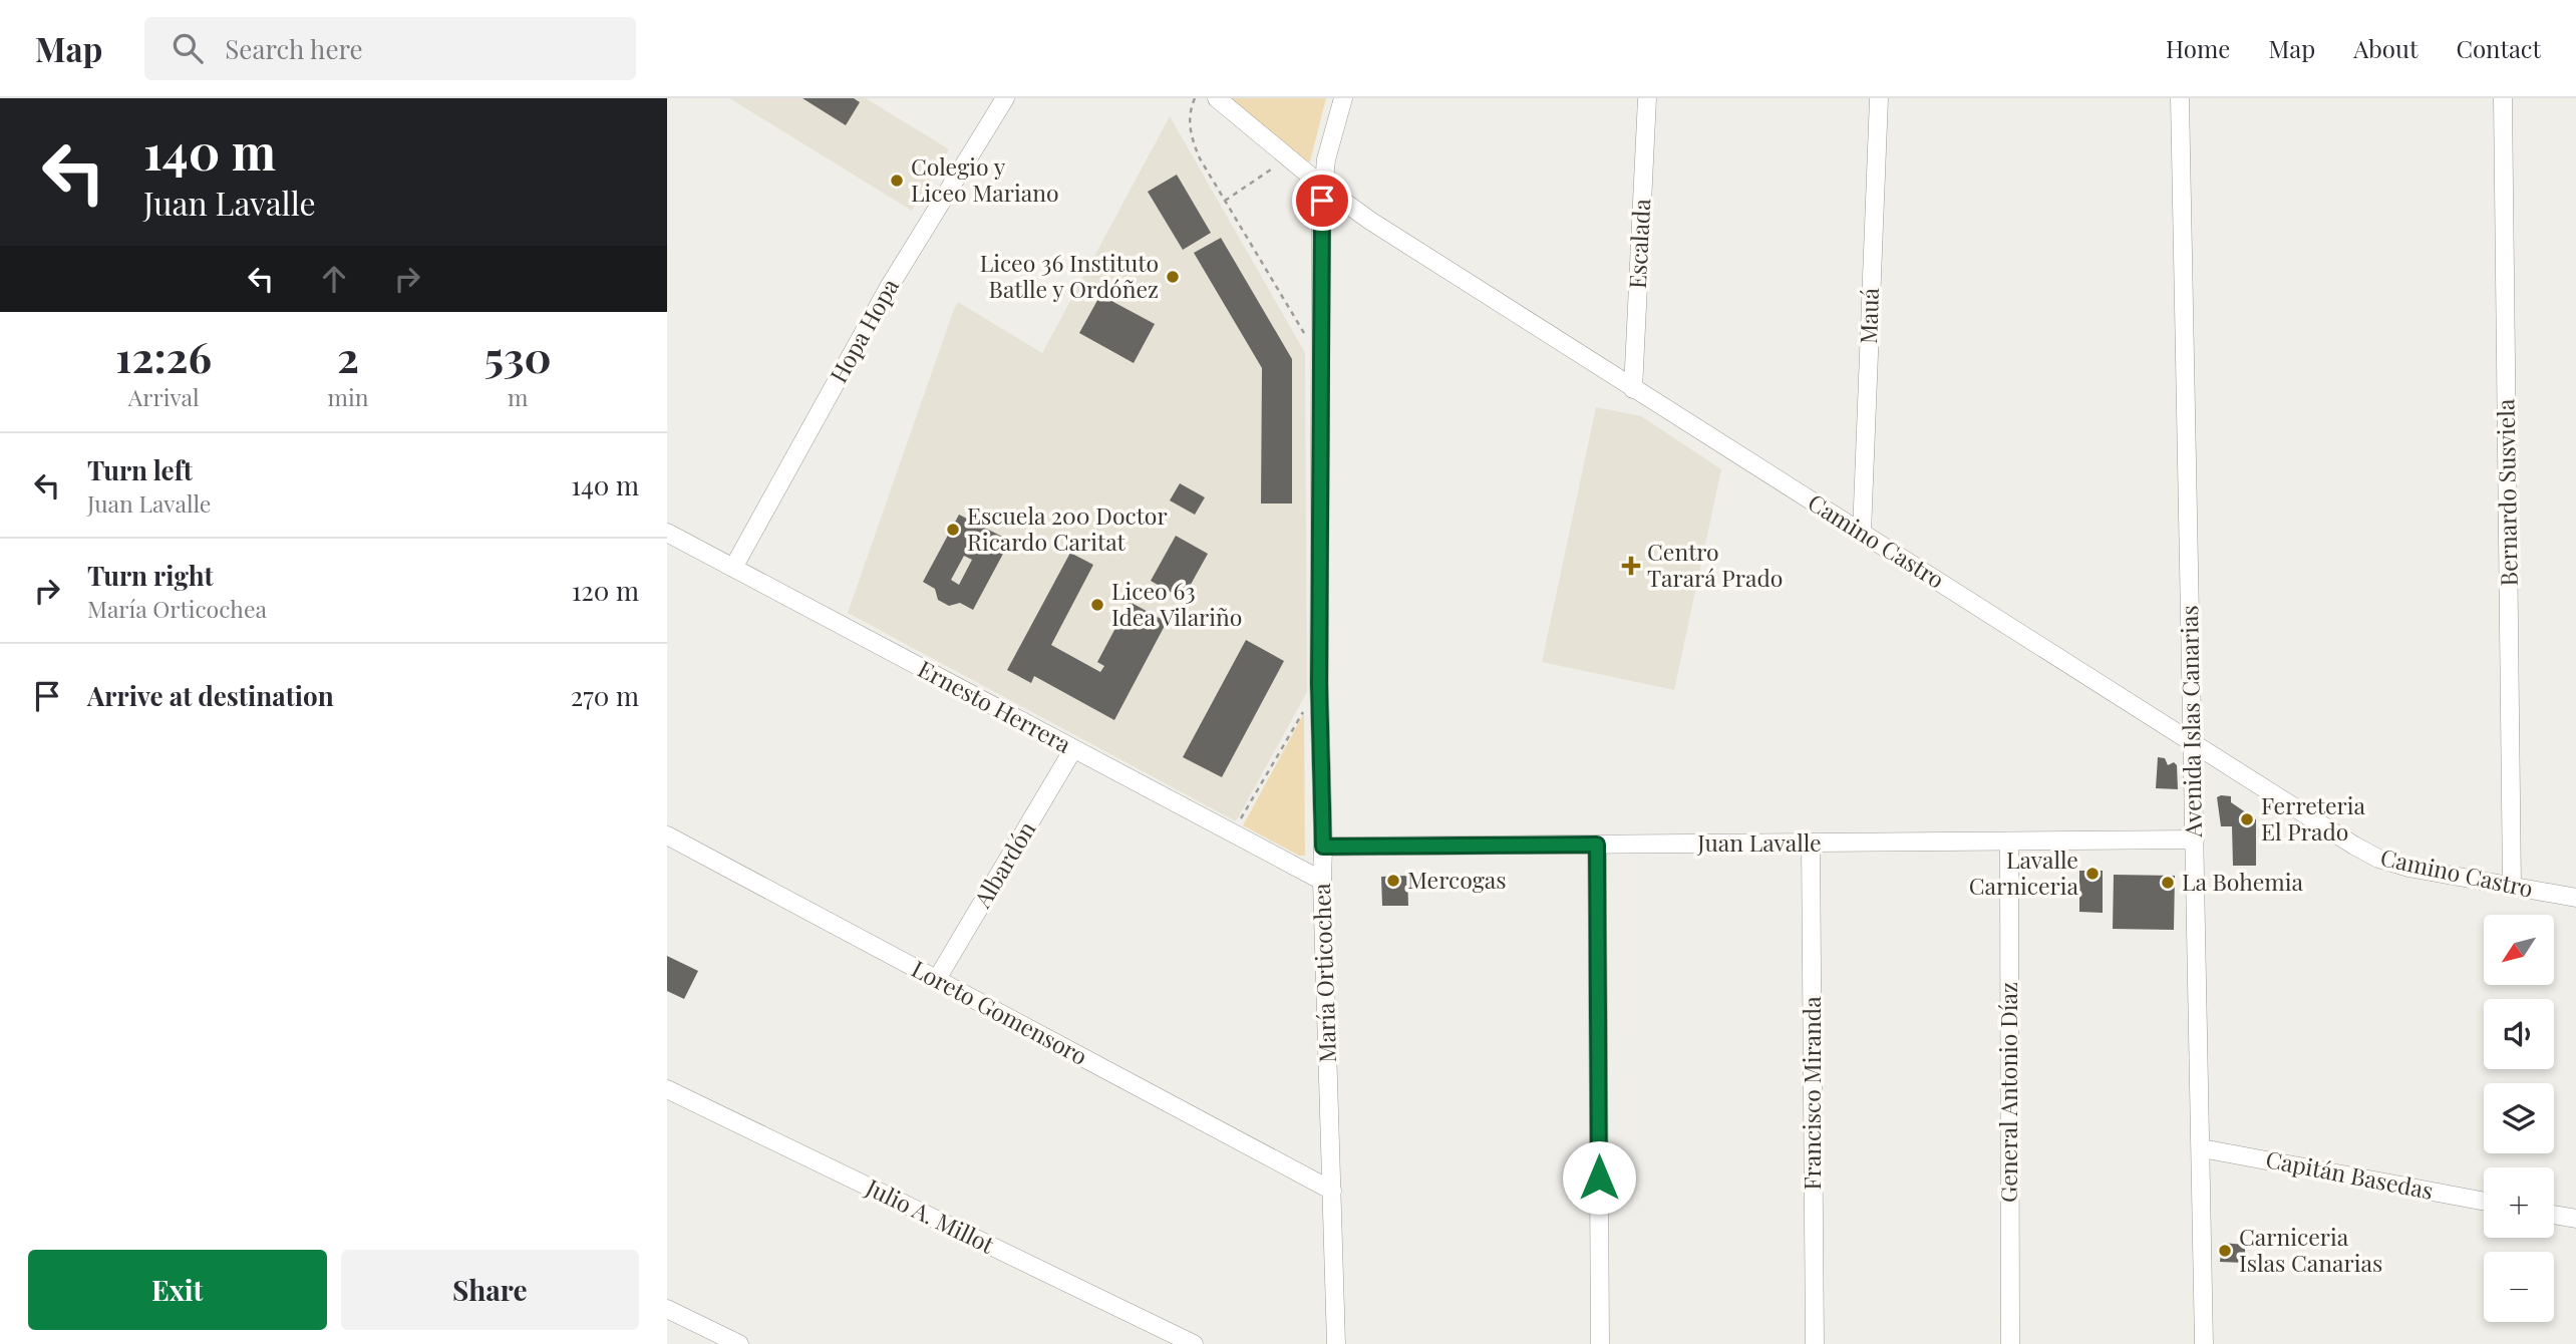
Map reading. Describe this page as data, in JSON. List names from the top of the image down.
{
  "streets": {
    "street": [
      "Escalada",
      "Mauá",
      "Hopa Hopa",
      "Bernardo Susviela",
      "Camino Castro",
      "Ernesto Herrera",
      "Avenida Islas Canarias",
      "Juan Lavalle",
      "Albardón",
      "María Orticochea",
      "Loreto Gomensoro",
      "General Antonio Díaz",
      "Francisco Miranda",
      "Capitán Basedas",
      "Julio A. Millot"
    ]
  },
  "crossings": [
    ["Escalada", "Camino Castro"],
    ["Mauá", "Camino Castro"],
    ["Hopa Hopa", "Ernesto Herrera"],
    ["Bernardo Susviela", "Camino Castro"],
    ["Camino Castro", "Avenida Islas Canarias"],
    ["Camino Castro", "María Orticochea"],
    ["Ernesto Herrera", "Albardón"],
    ["Ernesto Herrera", "María Orticochea"],
    ["Avenida Islas Canarias", "Juan Lavalle"],
    ["Avenida Islas Canarias", "Capitán Basedas"],
    ["Juan Lavalle", "María Orticochea"],
    ["Juan Lavalle", "General Antonio Díaz"],
    ["Juan Lavalle", "Francisco Miranda"],
    ["Albardón", "Loreto Gomensoro"],
    ["María Orticochea", "Loreto Gomensoro"]
  ],
  "places": {
    "other": [
      "Colegio y Liceo Mariano",
      "Liceo 36 Instituto Batlle y Ordóñez",
      "Escuela 200 Doctor Ricardo Caritat",
      "Liceo 63 Idea Vilariño",
      "Ferreteria El Prado",
      "Lavalle Carniceria",
      "Mercogas",
      "La Bohemia",
      "Carniceria Islas Canarias"
    ],
    "health": ["Centro Tarará Prado"]
  },
  "north": "bottom left",
  "page": {
    "header": "Map",
    "search": "Search here",
    "nav": [
      "Home",
      "Map",
      "About",
      "Contact"
    ],
    "turn": ["140 m", "Juan Lavalle"],
    "eta": [
      "12:26",
      "Arrival",
      "2",
      "min",
      "530",
      "m"
    ],
    "list": [
      {
        "name": "Turn left",
        "note": "Juan Lavalle",
        "value": "140 m"
      },
      {
        "name": "Turn right",
        "note": "María Orticochea",
        "value": "120 m"
      },
      {
        "name": "Arrive at destination",
        "value": "270 m"
      }
    ],
    "map_buttons": ["+", "−"],
    "buttons": ["Exit", "Share"]
  }
}
